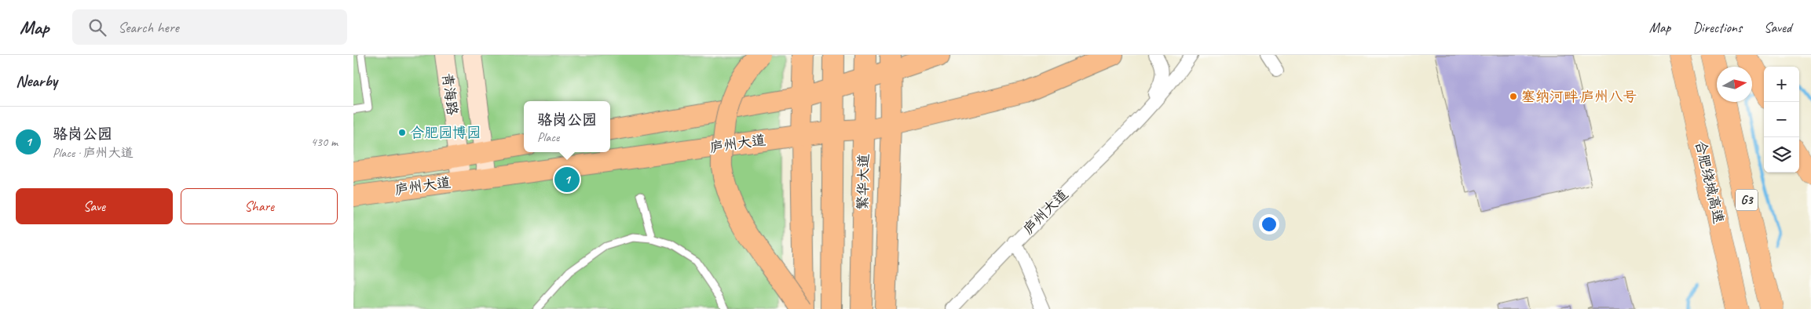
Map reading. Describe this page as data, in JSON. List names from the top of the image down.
{
  "streets": {
    "highway": ["合肥绕城高速", "G3"],
    "main road": ["青海路", "庐州大道", "繁华大道"]
  },
  "crossings": [
    ["青海路", "庐州大道"],
    ["庐州大道", "繁华大道"]
  ],
  "places": ["塞纳河畔·庐州八号", "合肥园博园"],
  "north": "right",
  "page": {
    "header": "Map",
    "search": "Search here",
    "nav": ["Map", "Directions", "Saved"],
    "heading": "Nearby",
    "map_buttons": ["+", "−"],
    "popup": ["骆岗公园", "Place"],
    "list": [
      {
        "mark": "1",
        "name": "骆岗公园",
        "note": "Place · 庐州大道",
        "value": "430 m"
      }
    ],
    "pins": "1",
    "buttons": ["Save", "Share"]
  }
}
